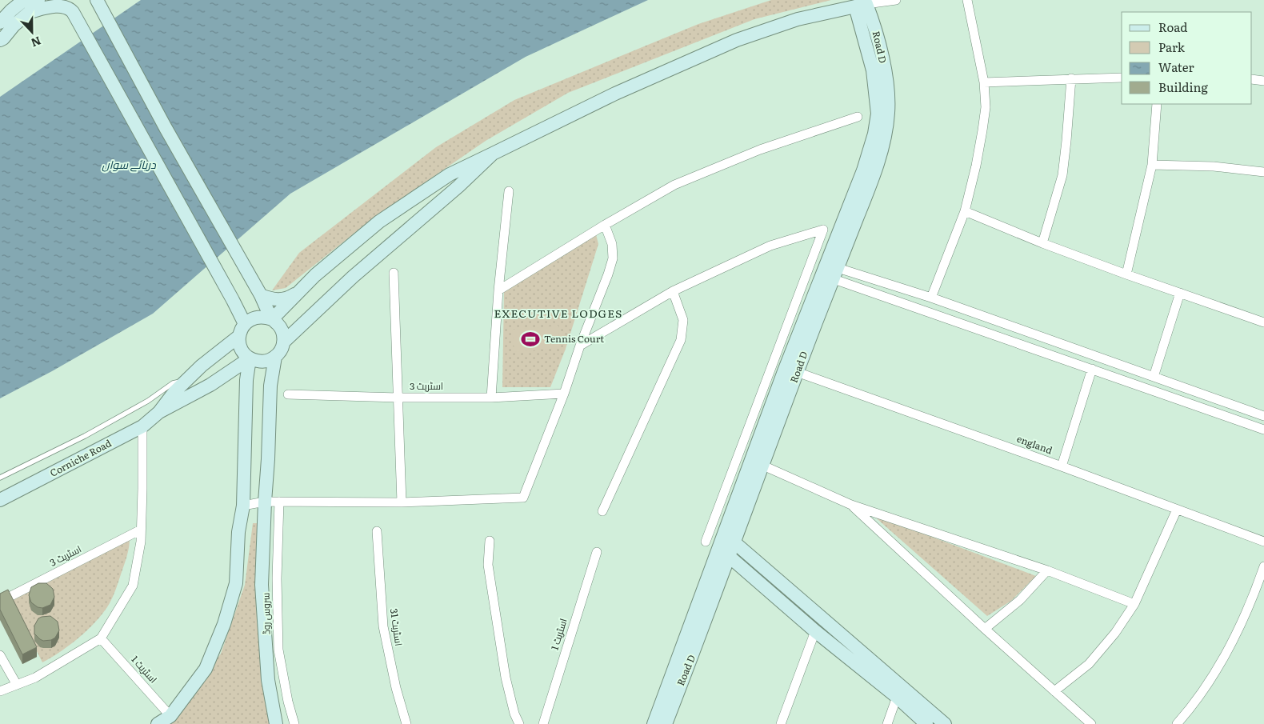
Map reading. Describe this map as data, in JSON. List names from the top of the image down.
{
  "streets": {
    "street": [
      "Road D",
      "اسٹریٹ 3",
      "england",
      "Corniche Road",
      "سروس روڈ",
      "اسٹریٹ 31",
      "اسٹریٹ 1"
    ]
  },
  "crossings": [
    ["Road D", "england"]
  ],
  "districts": ["EXECUTIVE LODGES"],
  "water": ["دریائے سواں"],
  "places": {
    "sports": ["Tennis Court"]
  },
  "legend": [
    "Road",
    "Park",
    "Water",
    "Building"
  ],
  "north": "bottom"
}
